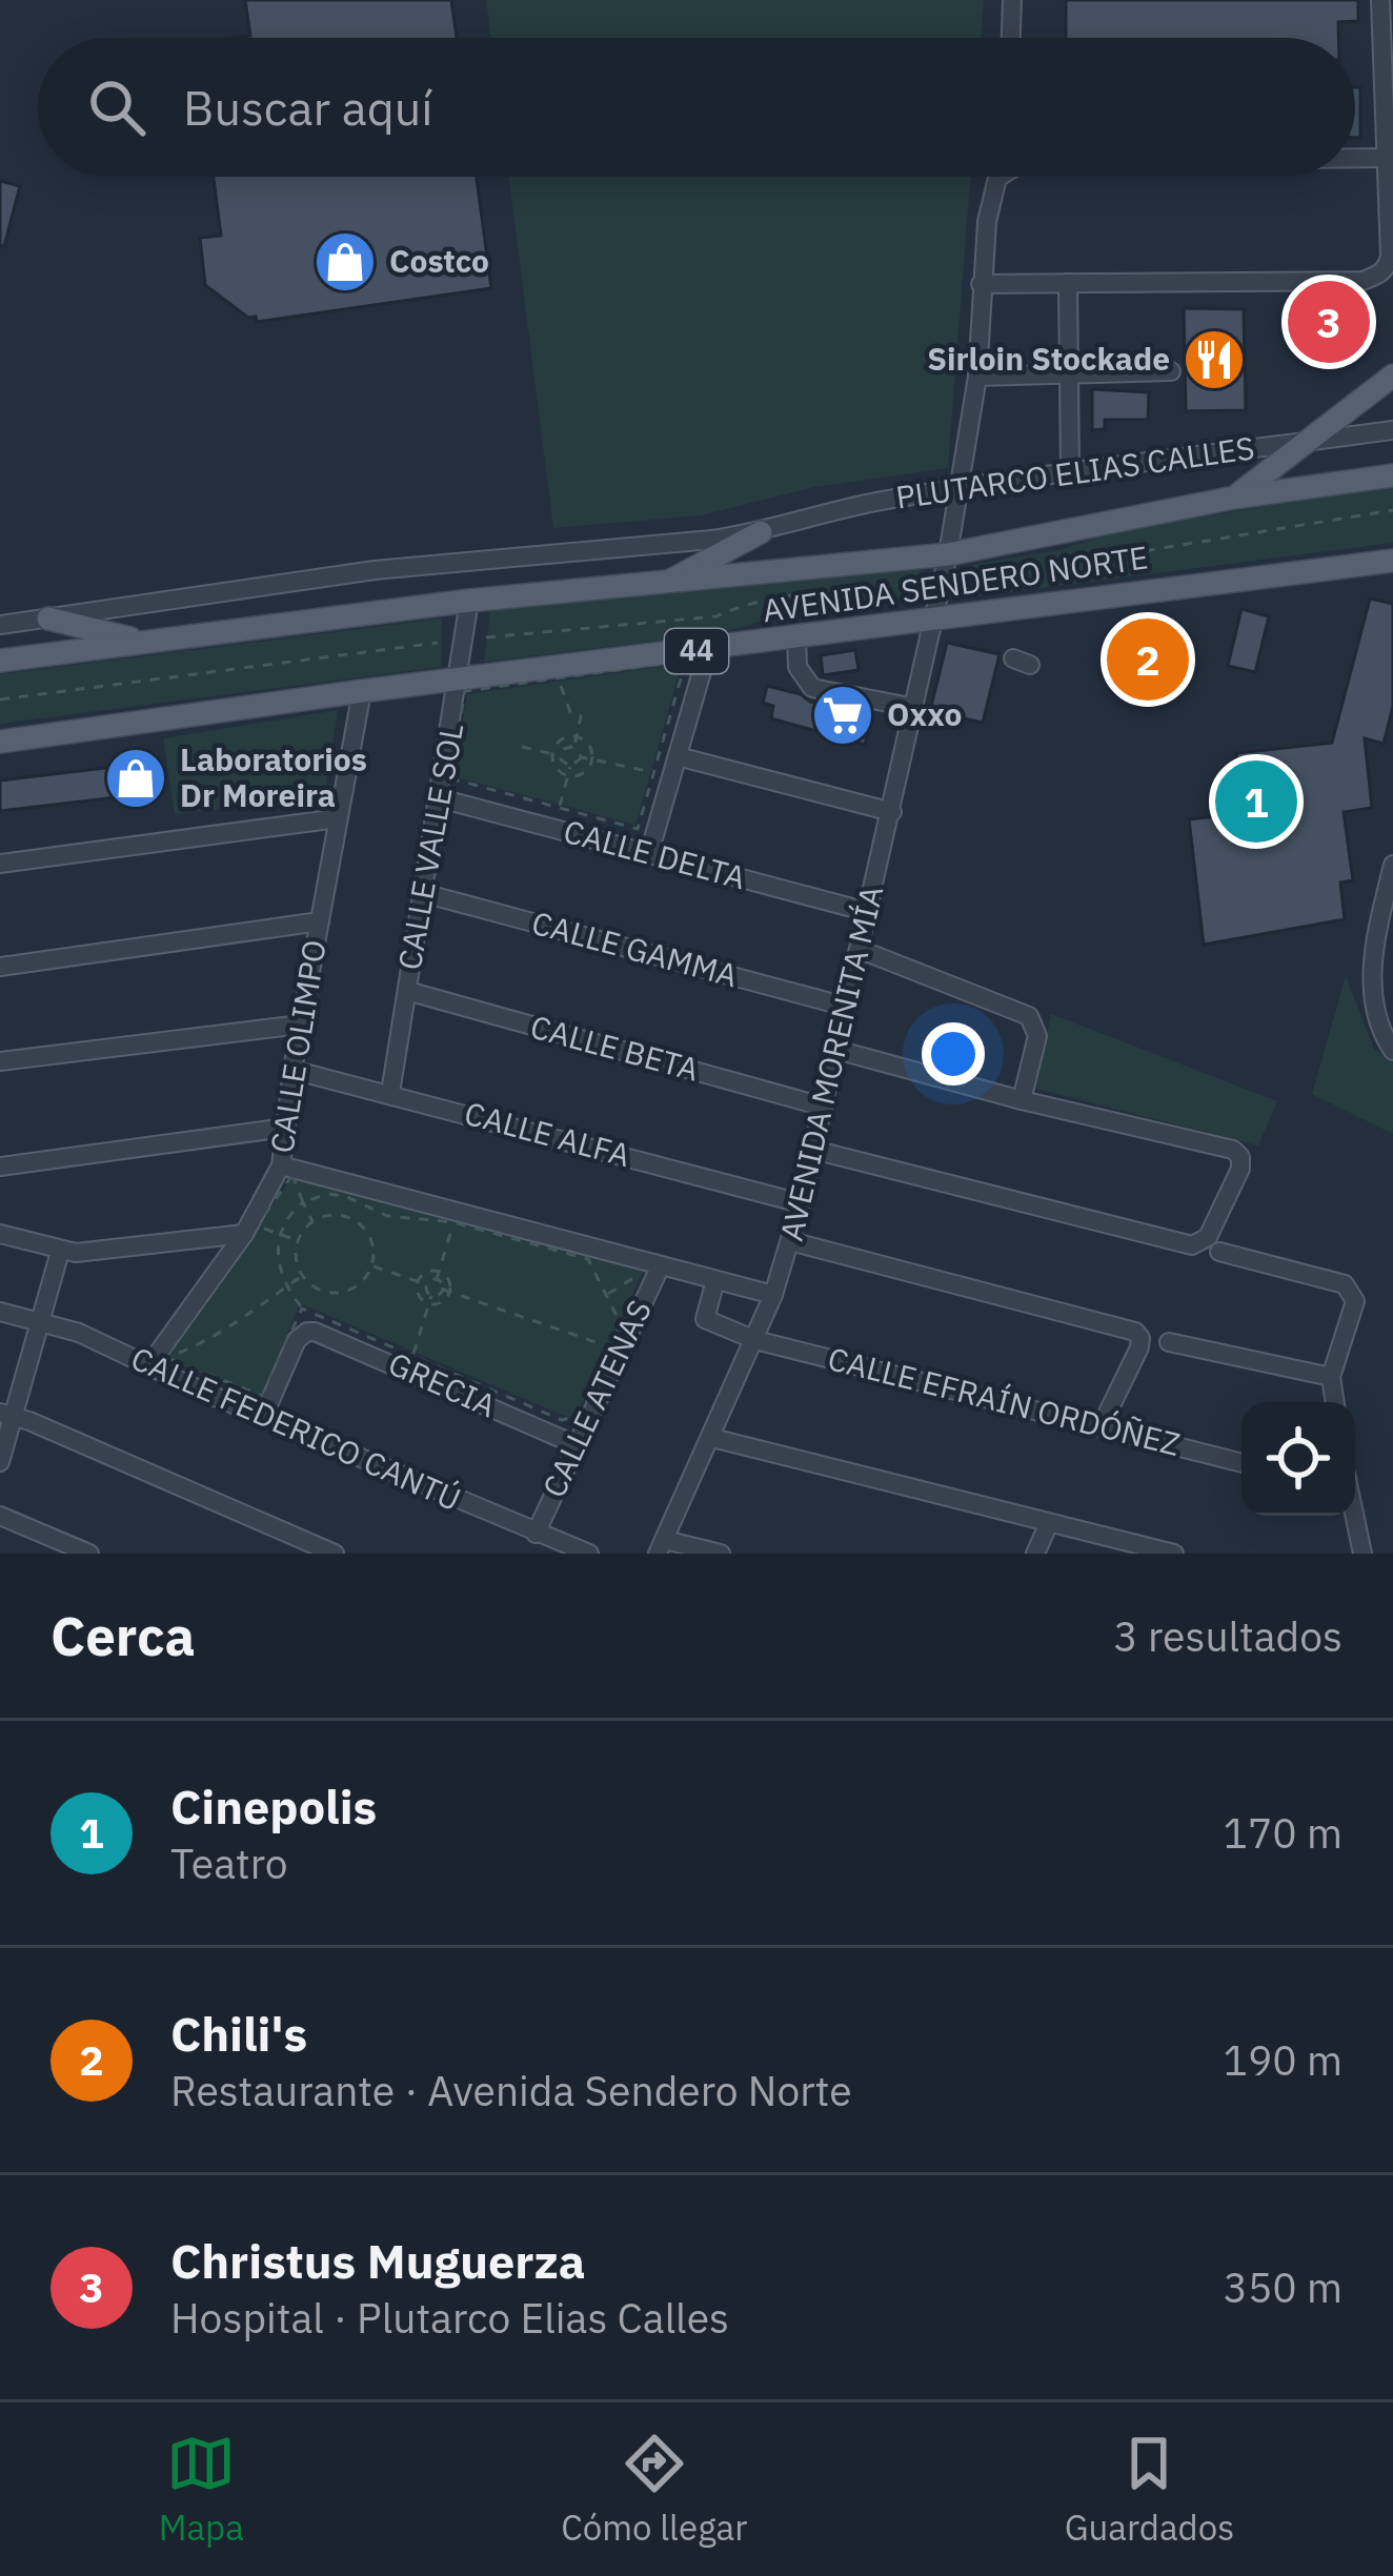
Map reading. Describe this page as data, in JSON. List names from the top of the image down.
{
  "streets": {
    "main road": ["AVENIDA SENDERO NORTE", "44"],
    "street": [
      "PLUTARCO ELIAS CALLES",
      "CALLE VALLE SOL",
      "CALLE DELTA",
      "CALLE GAMMA",
      "CALLE OLIMPO",
      "CALLE BETA",
      "AVENIDA MORENITA MÍA",
      "CALLE ALFA",
      "GRECIA",
      "CALLE ATENAS",
      "CALLE EFRAÍN ORDÓÑEZ",
      "CALLE FEDERICO CANTÚ"
    ]
  },
  "crossings": [
    ["PLUTARCO ELIAS CALLES", "AVENIDA MORENITA MÍA"],
    ["AVENIDA SENDERO NORTE", "44"],
    ["AVENIDA SENDERO NORTE", "CALLE VALLE SOL"],
    ["AVENIDA SENDERO NORTE", "CALLE OLIMPO"],
    ["AVENIDA SENDERO NORTE", "AVENIDA MORENITA MÍA"],
    ["44", "AVENIDA MORENITA MÍA"],
    ["CALLE VALLE SOL", "CALLE DELTA"],
    ["CALLE VALLE SOL", "CALLE GAMMA"],
    ["CALLE VALLE SOL", "CALLE BETA"],
    ["CALLE VALLE SOL", "CALLE ALFA"],
    ["CALLE DELTA", "AVENIDA MORENITA MÍA"],
    ["CALLE GAMMA", "AVENIDA MORENITA MÍA"],
    ["CALLE OLIMPO", "CALLE ALFA"],
    ["CALLE OLIMPO", "CALLE FEDERICO CANTÚ"],
    ["CALLE BETA", "AVENIDA MORENITA MÍA"],
    ["AVENIDA MORENITA MÍA", "CALLE ALFA"],
    ["AVENIDA MORENITA MÍA", "CALLE EFRAÍN ORDÓÑEZ"],
    ["GRECIA", "CALLE ATENAS"],
    ["GRECIA", "CALLE FEDERICO CANTÚ"],
    ["CALLE ATENAS", "CALLE FEDERICO CANTÚ"]
  ],
  "places": {
    "shop": ["Costco", "Laboratorios Dr Moreira"],
    "restaurant": ["Sirloin Stockade"],
    "supermarket": ["Oxxo"]
  },
  "page": {
    "search": "Buscar aquí",
    "pins": ["3", "2", "1"],
    "heading": ["Cerca", "3 resultados"],
    "list": [
      {
        "mark": "1",
        "name": "Cinepolis",
        "note": "Teatro",
        "value": "170 m"
      },
      {
        "mark": "2",
        "name": "Chili's",
        "note": "Restaurante · Avenida Sendero Norte",
        "value": "190 m"
      },
      {
        "mark": "3",
        "name": "Christus Muguerza",
        "note": "Hospital · Plutarco Elias Calles",
        "value": "350 m"
      }
    ],
    "nav": ["Mapa", "Cómo llegar", "Guardados"]
  }
}
